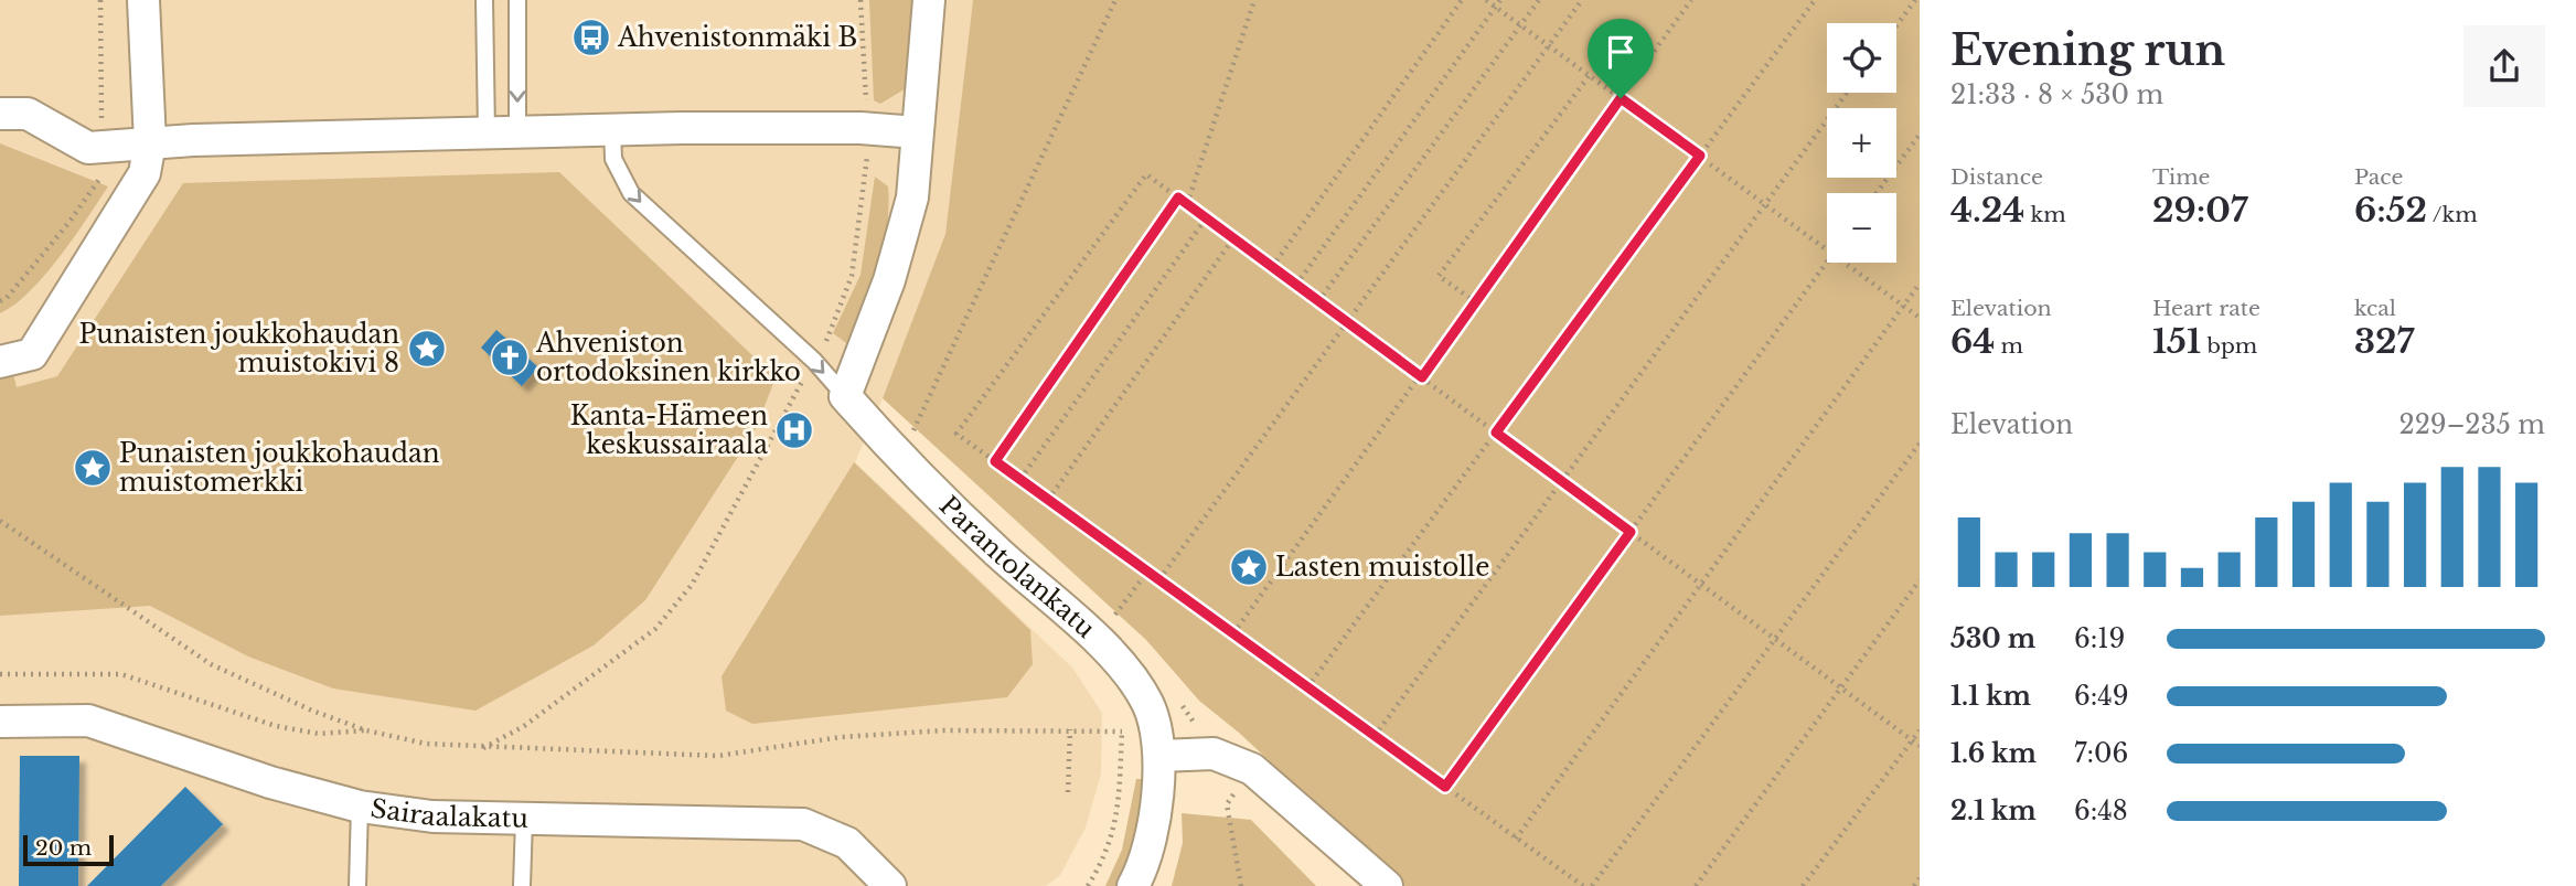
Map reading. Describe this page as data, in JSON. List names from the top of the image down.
{
  "streets": {
    "street": ["Parantolankatu", "Sairaalakatu"]
  },
  "places": {
    "bus stop": ["Ahvenistonmäki B"],
    "place": ["Punaisten joukkohaudan muistokivi 8", "Punaisten joukkohaudan muistomerkki", "Lasten muistolle"],
    "church": ["Ahveniston ortodoksinen kirkko"],
    "hospital": ["Kanta-Hämeen keskussairaala"]
  },
  "scale_bar": "20 m",
  "page": {
    "heading": ["Evening run", "21:33 · 8 × 530 m"],
    "map_buttons": ["+", "−"],
    "stats": [
      ["Distance", "4.24 km"],
      ["Time", "29:07"],
      ["Pace", "6:52 /km"],
      ["Elevation", "64 m"],
      ["Heart rate", "151 bpm"],
      ["kcal", "327"]
    ],
    "chart": ["Elevation", "229–235 m"],
    "list": [
      {
        "name": "530 m",
        "note": "6:19"
      },
      {
        "name": "1.1 km",
        "note": "6:49"
      },
      {
        "name": "1.6 km",
        "note": "7:06"
      },
      {
        "name": "2.1 km",
        "note": "6:48"
      }
    ],
    "scale": "20 m"
  }
}
